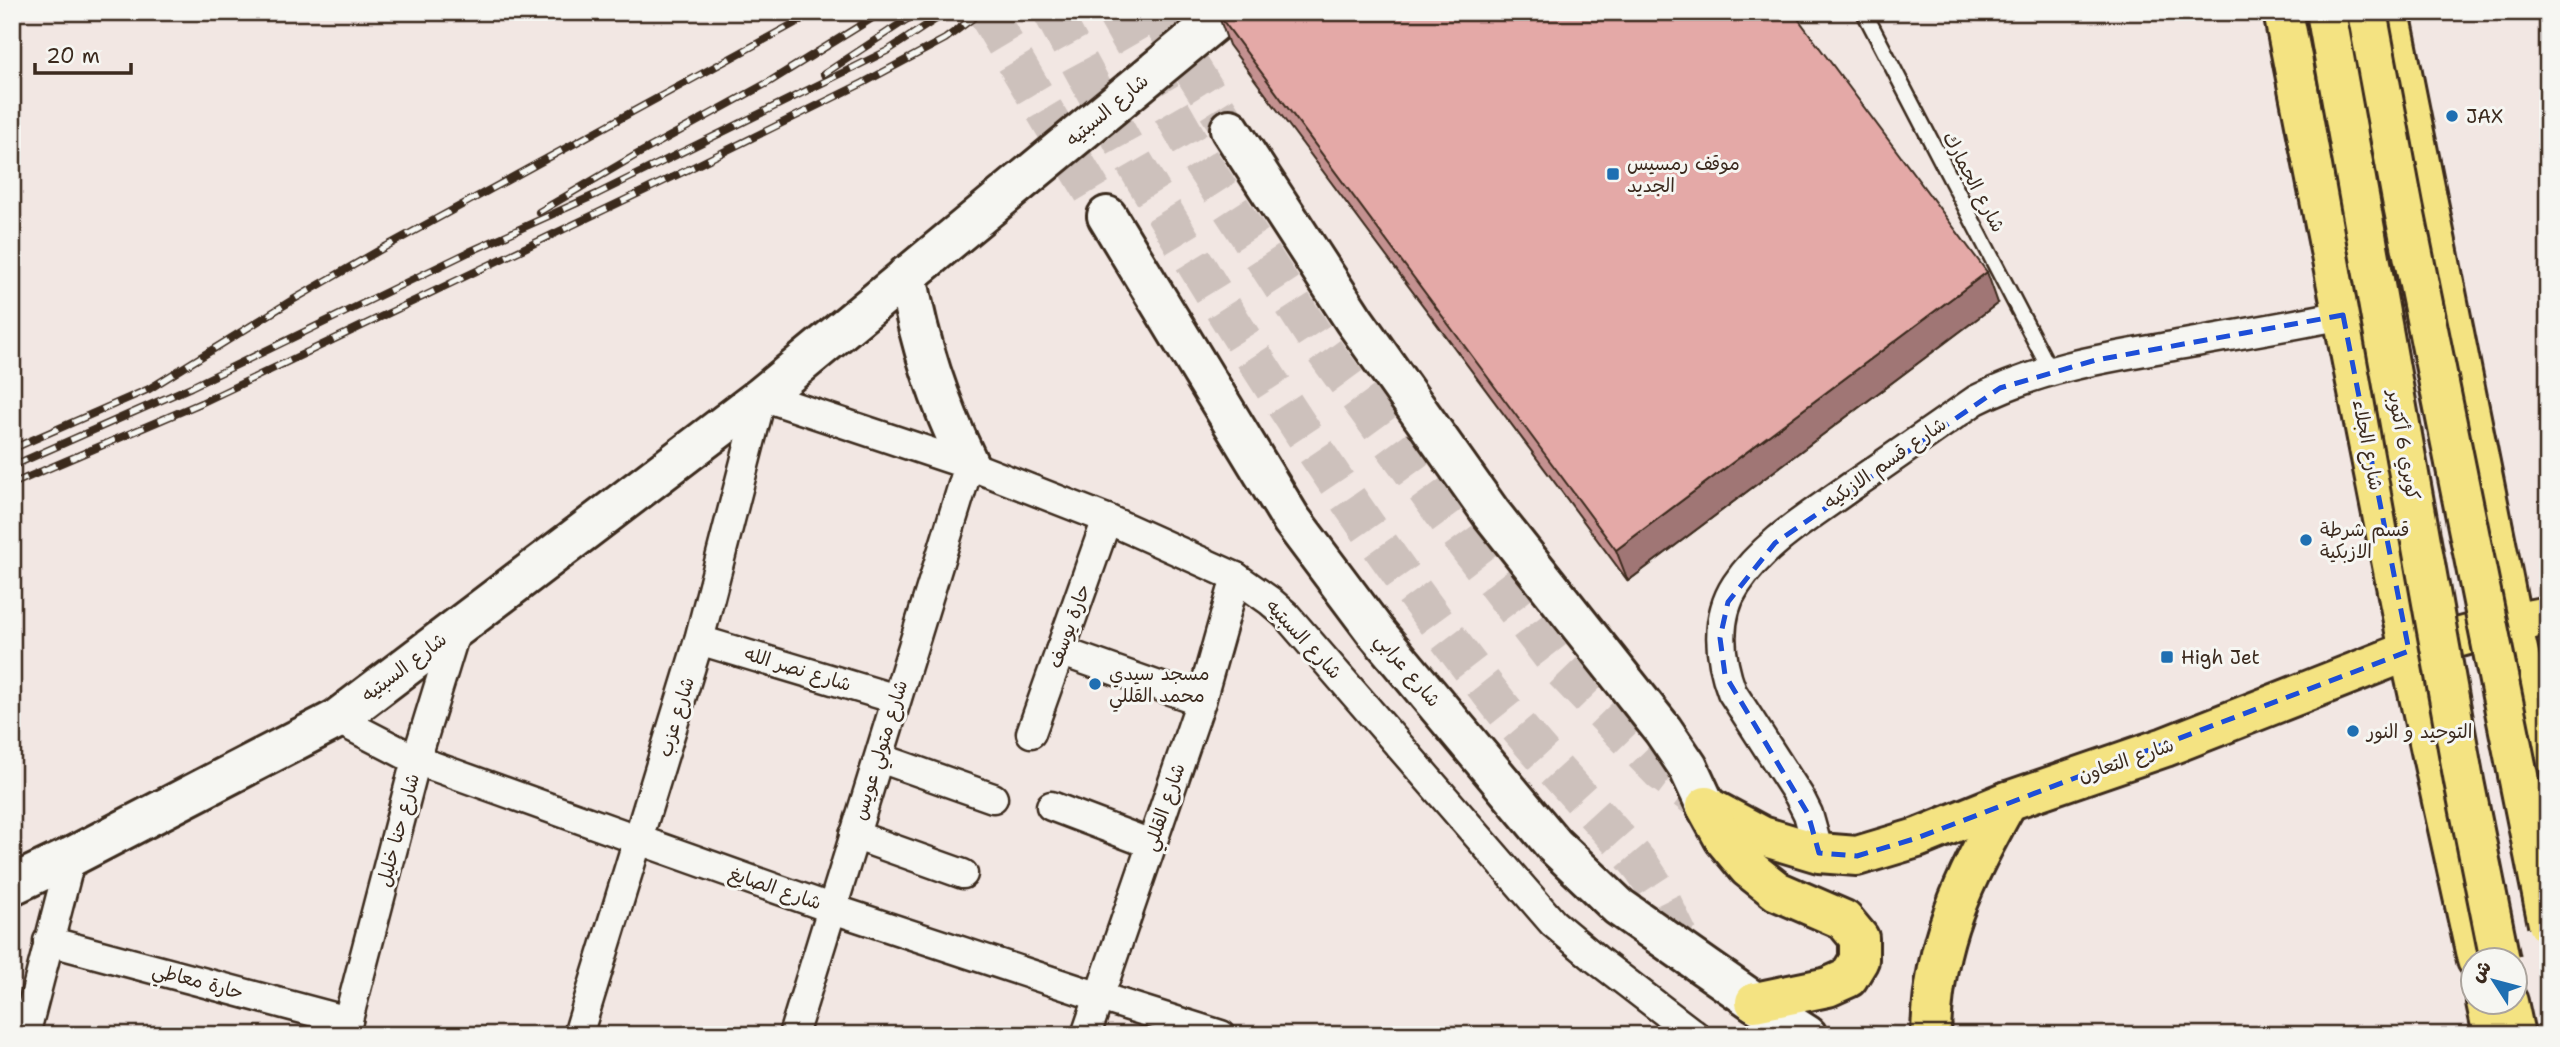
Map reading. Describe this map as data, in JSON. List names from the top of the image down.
{
  "streets": {
    "main road": ["شارع الجلاء", "كوبري 6 أكتوبر", "شارع التعاون"],
    "street": [
      "شارع السبتيه",
      "شارع قسم الازبكيه",
      "حارة يوسف",
      "شارع نصر الله",
      "شارع عرابي",
      "شارع عزب",
      "شارع متولي عويس",
      "شارع القللي",
      "شارع حنا خليل",
      "شارع الصايغ",
      "حارة معاطي"
    ],
    "lane": ["شارع الجمارك"]
  },
  "crossings": [
    ["شارع السبتيه", "حارة يوسف"],
    ["شارع السبتيه", "شارع عزب"],
    ["شارع السبتيه", "شارع متولي عويس"],
    ["شارع السبتيه", "شارع القللي"],
    ["شارع السبتيه", "شارع حنا خليل"],
    ["شارع السبتيه", "شارع الصايغ"],
    ["شارع الجمارك", "شارع قسم الازبكيه"],
    ["شارع الجلاء", "شارع قسم الازبكيه"],
    ["شارع الجلاء", "شارع التعاون"],
    ["شارع قسم الازبكيه", "شارع التعاون"],
    ["شارع نصر الله", "شارع عزب"],
    ["شارع نصر الله", "شارع متولي عويس"],
    ["شارع عزب", "شارع الصايغ"],
    ["شارع متولي عويس", "شارع الصايغ"],
    ["شارع القللي", "شارع الصايغ"],
    ["شارع حنا خليل", "شارع الصايغ"],
    ["شارع حنا خليل", "حارة معاطي"]
  ],
  "places": {
    "other": [
      "JAX",
      "قسم شرطة الازبكية",
      "مسجد سيدي محمد القللي",
      "التوحيد و النور"
    ],
    "transit": ["موقف رمسيس الجديد", "High Jet"]
  },
  "scale_bar": "20 m",
  "north": "top left"
}
